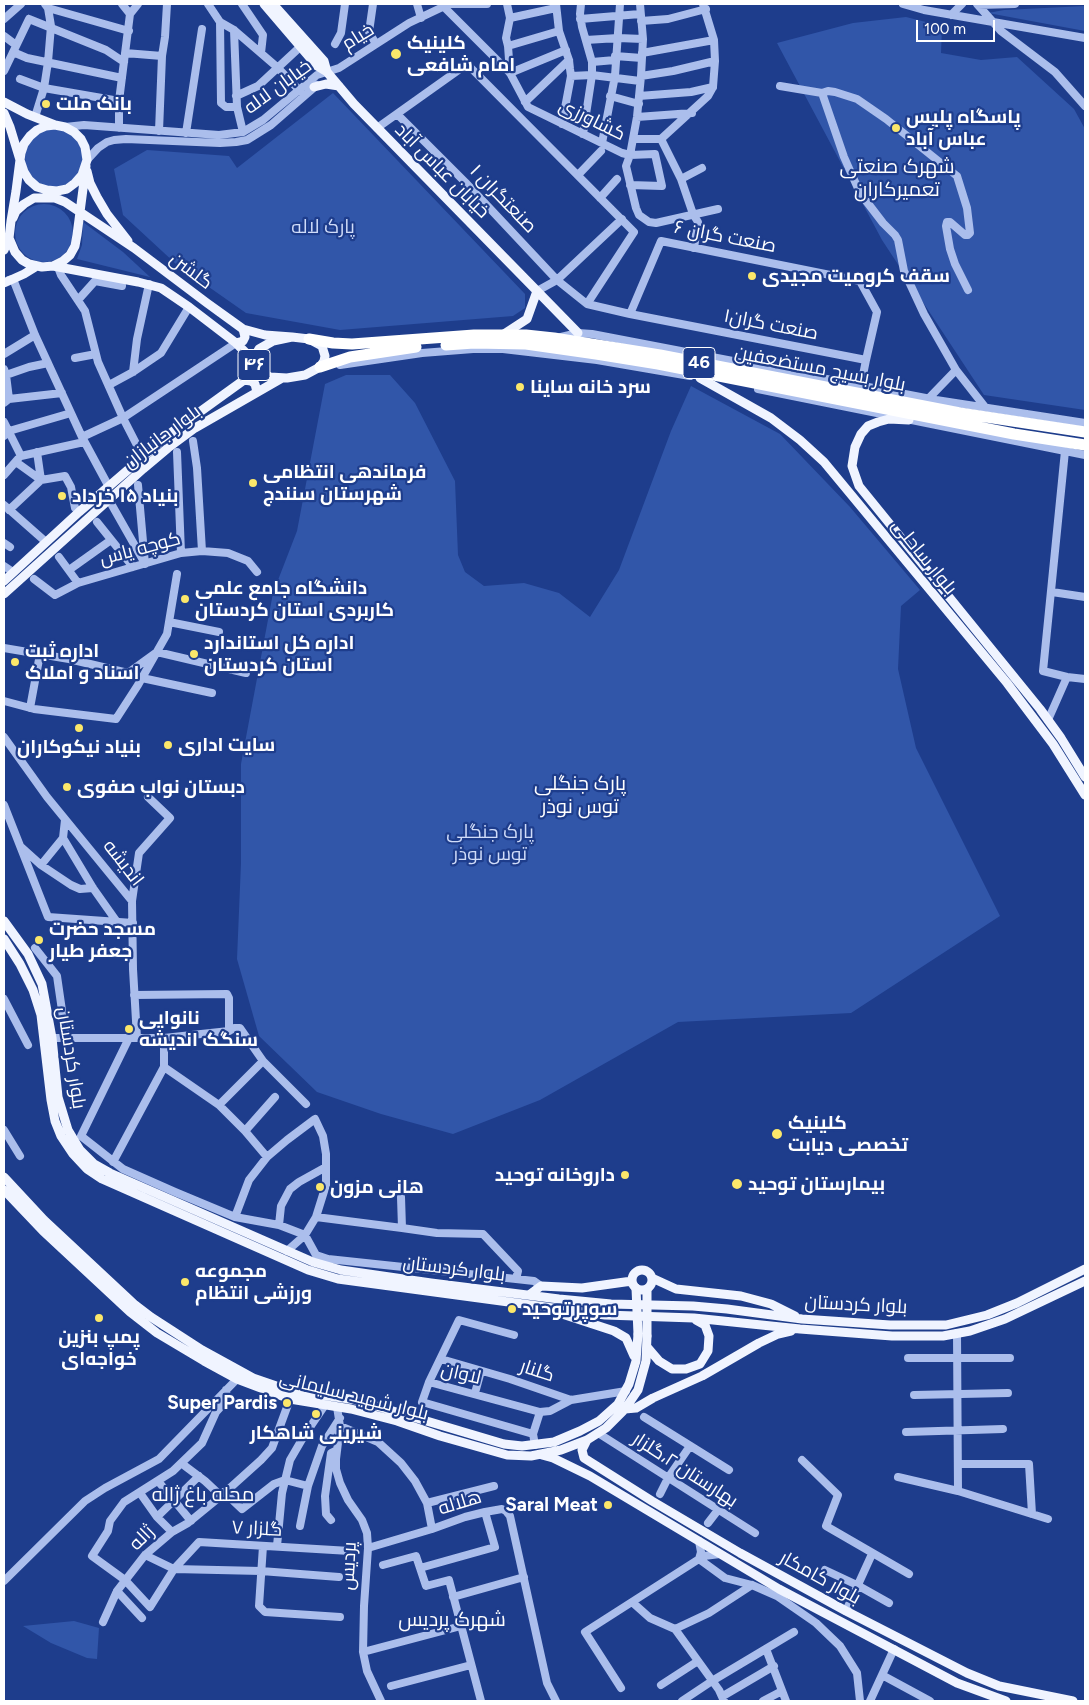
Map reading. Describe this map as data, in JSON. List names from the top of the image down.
{
  "streets": {
    "highway": ["46", "بلوار بسیج مستضعفین"],
    "main road": [
      "خیابان عباس آباد",
      "گلشن",
      "۴۶",
      "بلوار جانبازان",
      "بلوار ساحلی",
      "بلوار کردستان",
      "بلوار شهید سلیمانی",
      "بلوار کامکار"
    ],
    "street": [
      "خیام",
      "خیابان لاله",
      "کشاورزی",
      "۱ صنعتگران",
      "صنعت گران ۶",
      "صنعت گران۱",
      "کوچه یاس",
      "اندیشه",
      "گلنار",
      "لاوان",
      "بهارستان ۲،گلزار",
      "هلاله",
      "گلزار ۷",
      "ژاله",
      "پردیس"
    ]
  },
  "crossings": [
    ["خیام", "خیابان لاله"],
    ["خیام", "کشاورزی"],
    ["خیام", "خیابان عباس آباد"],
    ["خیابان لاله", "خیابان عباس آباد"],
    ["۱ صنعتگران", "صنعت گران۱"],
    ["صنعت گران ۶", "صنعت گران۱"],
    ["گلشن", "۴۶"],
    ["گلشن", "بلوار بسیج مستضعفین"],
    ["گلشن", "بلوار جانبازان"],
    ["۴۶", "بلوار بسیج مستضعفین"],
    ["۴۶", "بلوار جانبازان"],
    ["بلوار بسیج مستضعفین", "بلوار جانبازان"],
    ["گلنار", "بلوار شهید سلیمانی"],
    ["بلوار شهید سلیمانی", "بهارستان ۲،گلزار"],
    ["بلوار شهید سلیمانی", "ژاله"],
    ["بلوار شهید سلیمانی", "پردیس"],
    ["بلوار شهید سلیمانی", "بلوار کامکار"],
    ["هلاله", "پردیس"]
  ],
  "districts": [
    "شهرک صنعتی تعمیرکاران",
    "پارک جنگلی توس نوذر",
    "محله باغ ژاله",
    "شهرک پردیس"
  ],
  "parks": ["پارک لاله", "پارک جنگلی توس نوذر"],
  "places": [
    "کلینیک امام شافعی",
    "بانک ملت",
    "پاسگاه پلیس عباس آباد",
    "سقف کرومیت مجیدی",
    "سرد خانه ساینا",
    "فرماندهی انتظامی شهرستان سنندج",
    "بنیاد ۱۵ خرداد",
    "دانشگاه جامع علمی کاربردی استان کردستان",
    "اداره کل استاندارد استان کردستان",
    "اداره ثبت اسناد و املاک",
    "بنیاد نیکوکاران",
    "سایت اداری",
    "دبستان نواب صفوی",
    "مسجد حضرت جعفر طیار",
    "نانوایی سنگک اندیشه",
    "کلینیک تخصصی دیابت",
    "داروخانه توحید",
    "بیمارستان توحید",
    "هانی مزون",
    "مجموعه ورزشی انتظام",
    "سوپر توحید",
    "پمپ بنزین خواجه‌ای",
    "Super Pardis",
    "شیرینی شاهکار",
    "Saral Meat"
  ],
  "scale_bar": "100 m"
}
